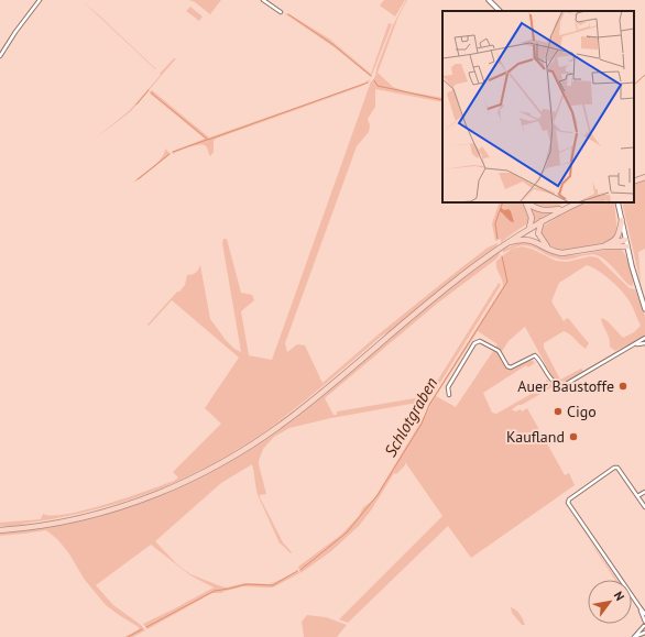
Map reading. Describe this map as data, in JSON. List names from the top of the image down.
{
  "water": ["Schlotgraben"],
  "places": ["Auer Baustoffe", "Cigo", "Kaufland"],
  "north": "top right"
}
